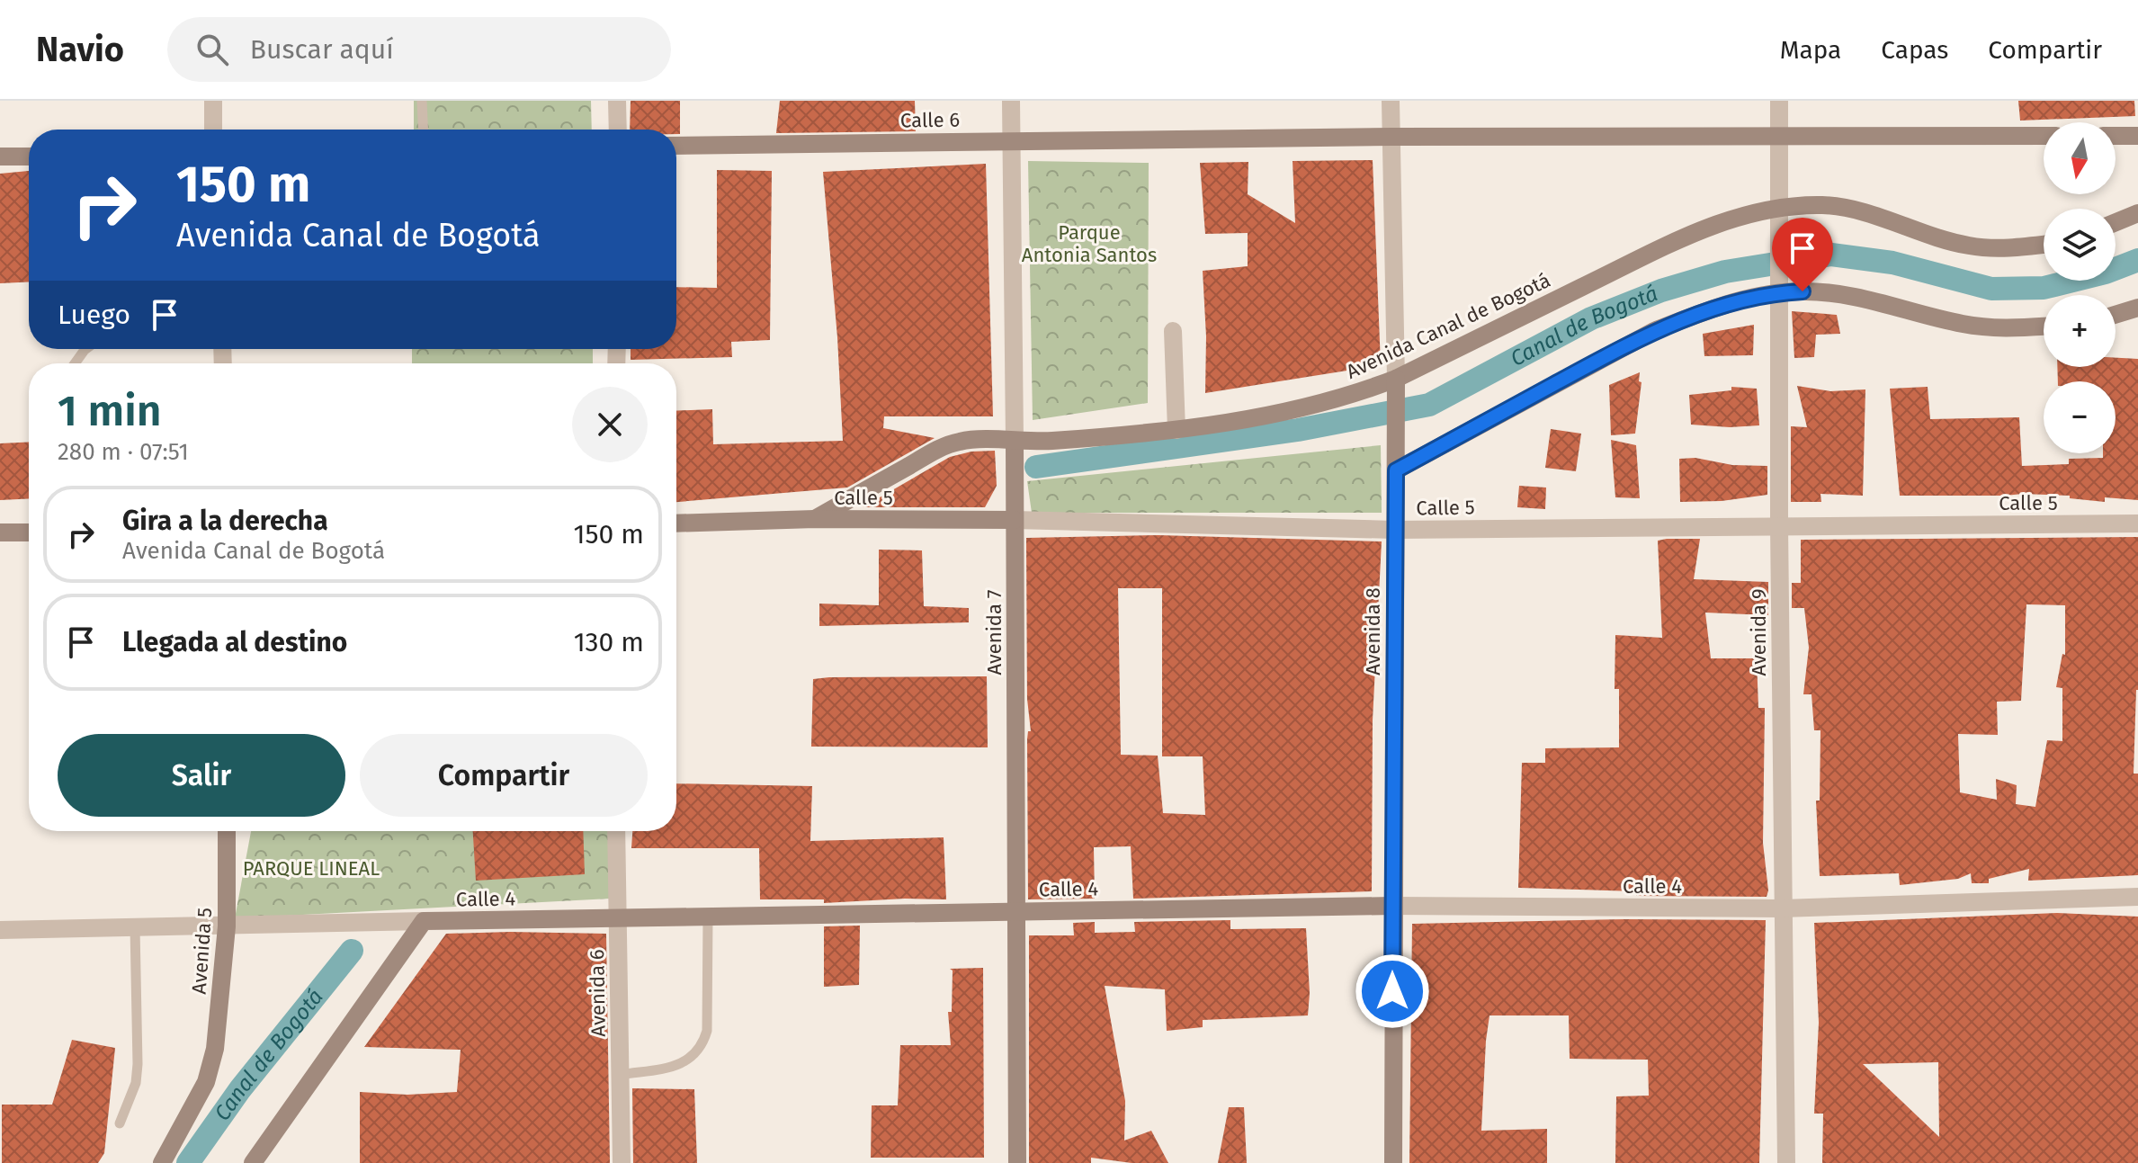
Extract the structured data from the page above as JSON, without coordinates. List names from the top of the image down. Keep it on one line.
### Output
{"streets":{"main road":["Calle 6","Avenida Canal de Bogotá","Calle 5","Avenida 8","Avenida 7","Calle 4","Avenida 5"],"street":["Avenida 9","Avenida 6"]},"crossings":[["Calle 6","Avenida 8"],["Calle 6","Avenida 7"],["Calle 6","Avenida 9"],["Avenida Canal de Bogotá","Calle 5"],["Avenida Canal de Bogotá","Avenida 8"],["Avenida Canal de Bogotá","Avenida 7"],["Avenida Canal de Bogotá","Avenida 9"],["Calle 5","Avenida 8"],["Calle 5","Avenida 7"],["Calle 5","Avenida 9"],["Avenida 8","Calle 4"],["Avenida 7","Calle 4"],["Avenida 9","Calle 4"],["Calle 4","Avenida 5"],["Calle 4","Avenida 6"]],"water":["Canal de Bogotá"],"parks":["Parque Antonia Santos","PARQUE LINEAL"],"north":"bottom","page":{"header":"Navio","search":"Buscar aquí","nav":["Mapa","Capas","Compartir"],"map_buttons":["+","−"],"turn":["150 m","Avenida Canal de Bogotá"],"then":"Luego","heading":["1 min","280 m · 07:51"],"list":[{"name":"Gira a la derecha","note":"Avenida Canal de Bogotá","value":"150 m"},{"name":"Llegada al destino","value":"130 m"}],"buttons":["Salir","Compartir"]}}
